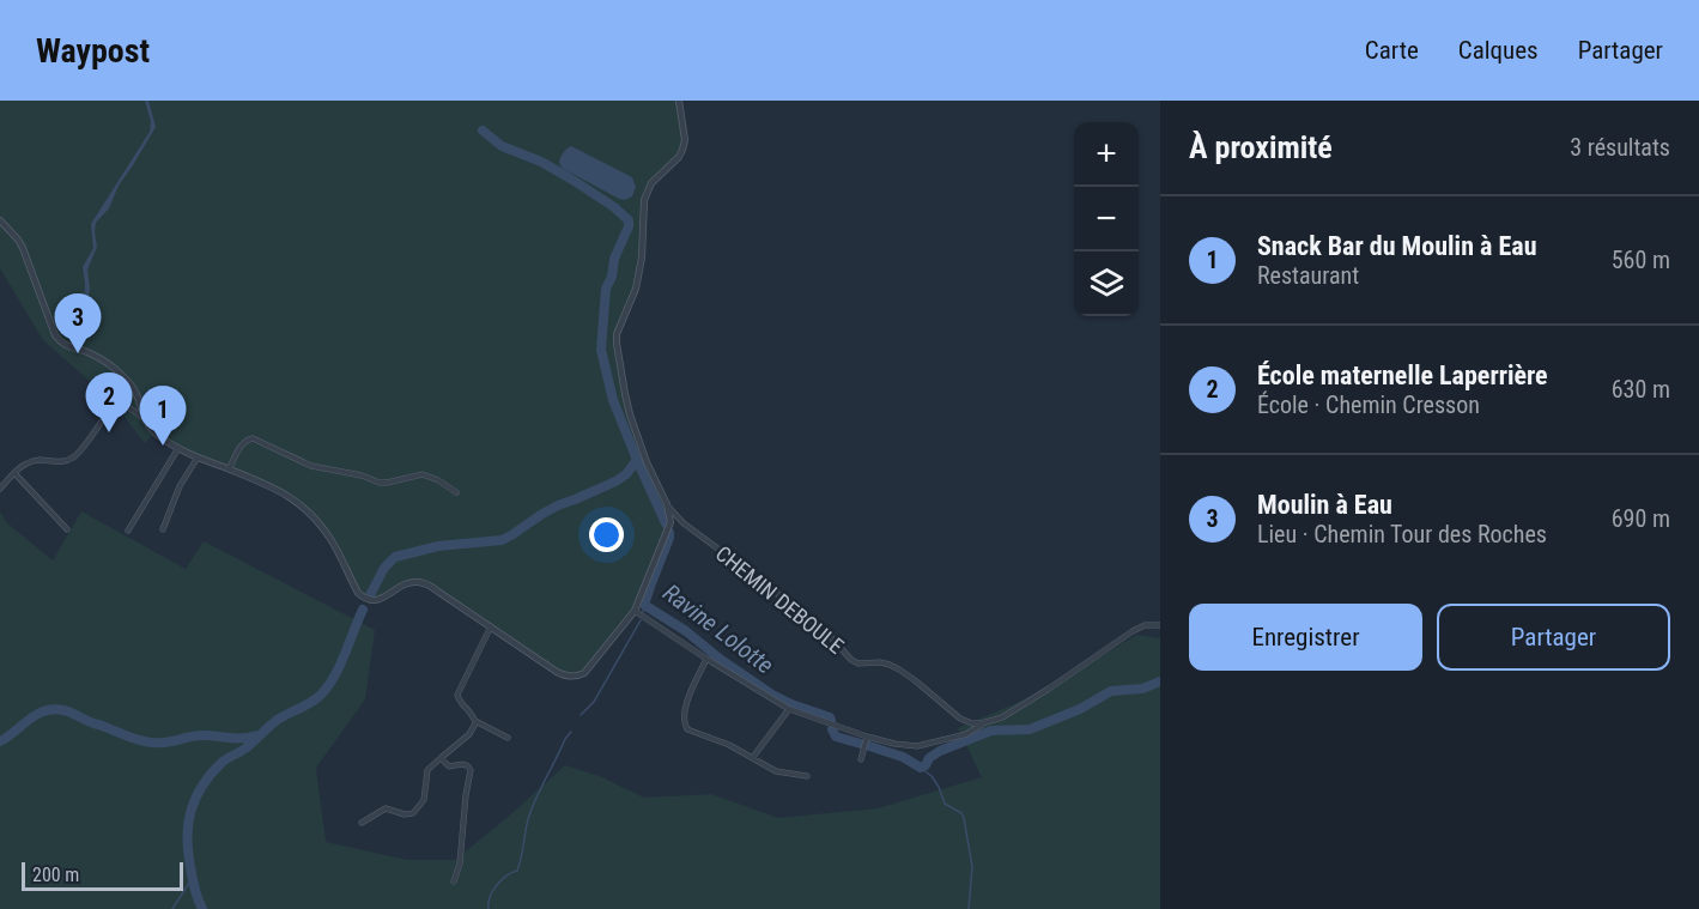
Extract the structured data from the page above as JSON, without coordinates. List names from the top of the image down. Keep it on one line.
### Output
{"streets":{"street":["CHEMIN DEBOULE"]},"water":["Ravine Lolotte"],"scale_bar":"200 m","page":{"header":"Waypost","nav":["Carte","Calques","Partager"],"heading":["À proximité","3 résultats"],"map_buttons":["+","−"],"list":[{"mark":"1","name":"Snack Bar du Moulin à Eau","note":"Restaurant","value":"560 m"},{"mark":"2","name":"École maternelle Laperrière","note":"École · Chemin Cresson","value":"630 m"},{"mark":"3","name":"Moulin à Eau","note":"Lieu · Chemin Tour des Roches","value":"690 m"}],"pins":["3","2","1"],"buttons":["Enregistrer","Partager"],"scale":"200 m"}}
